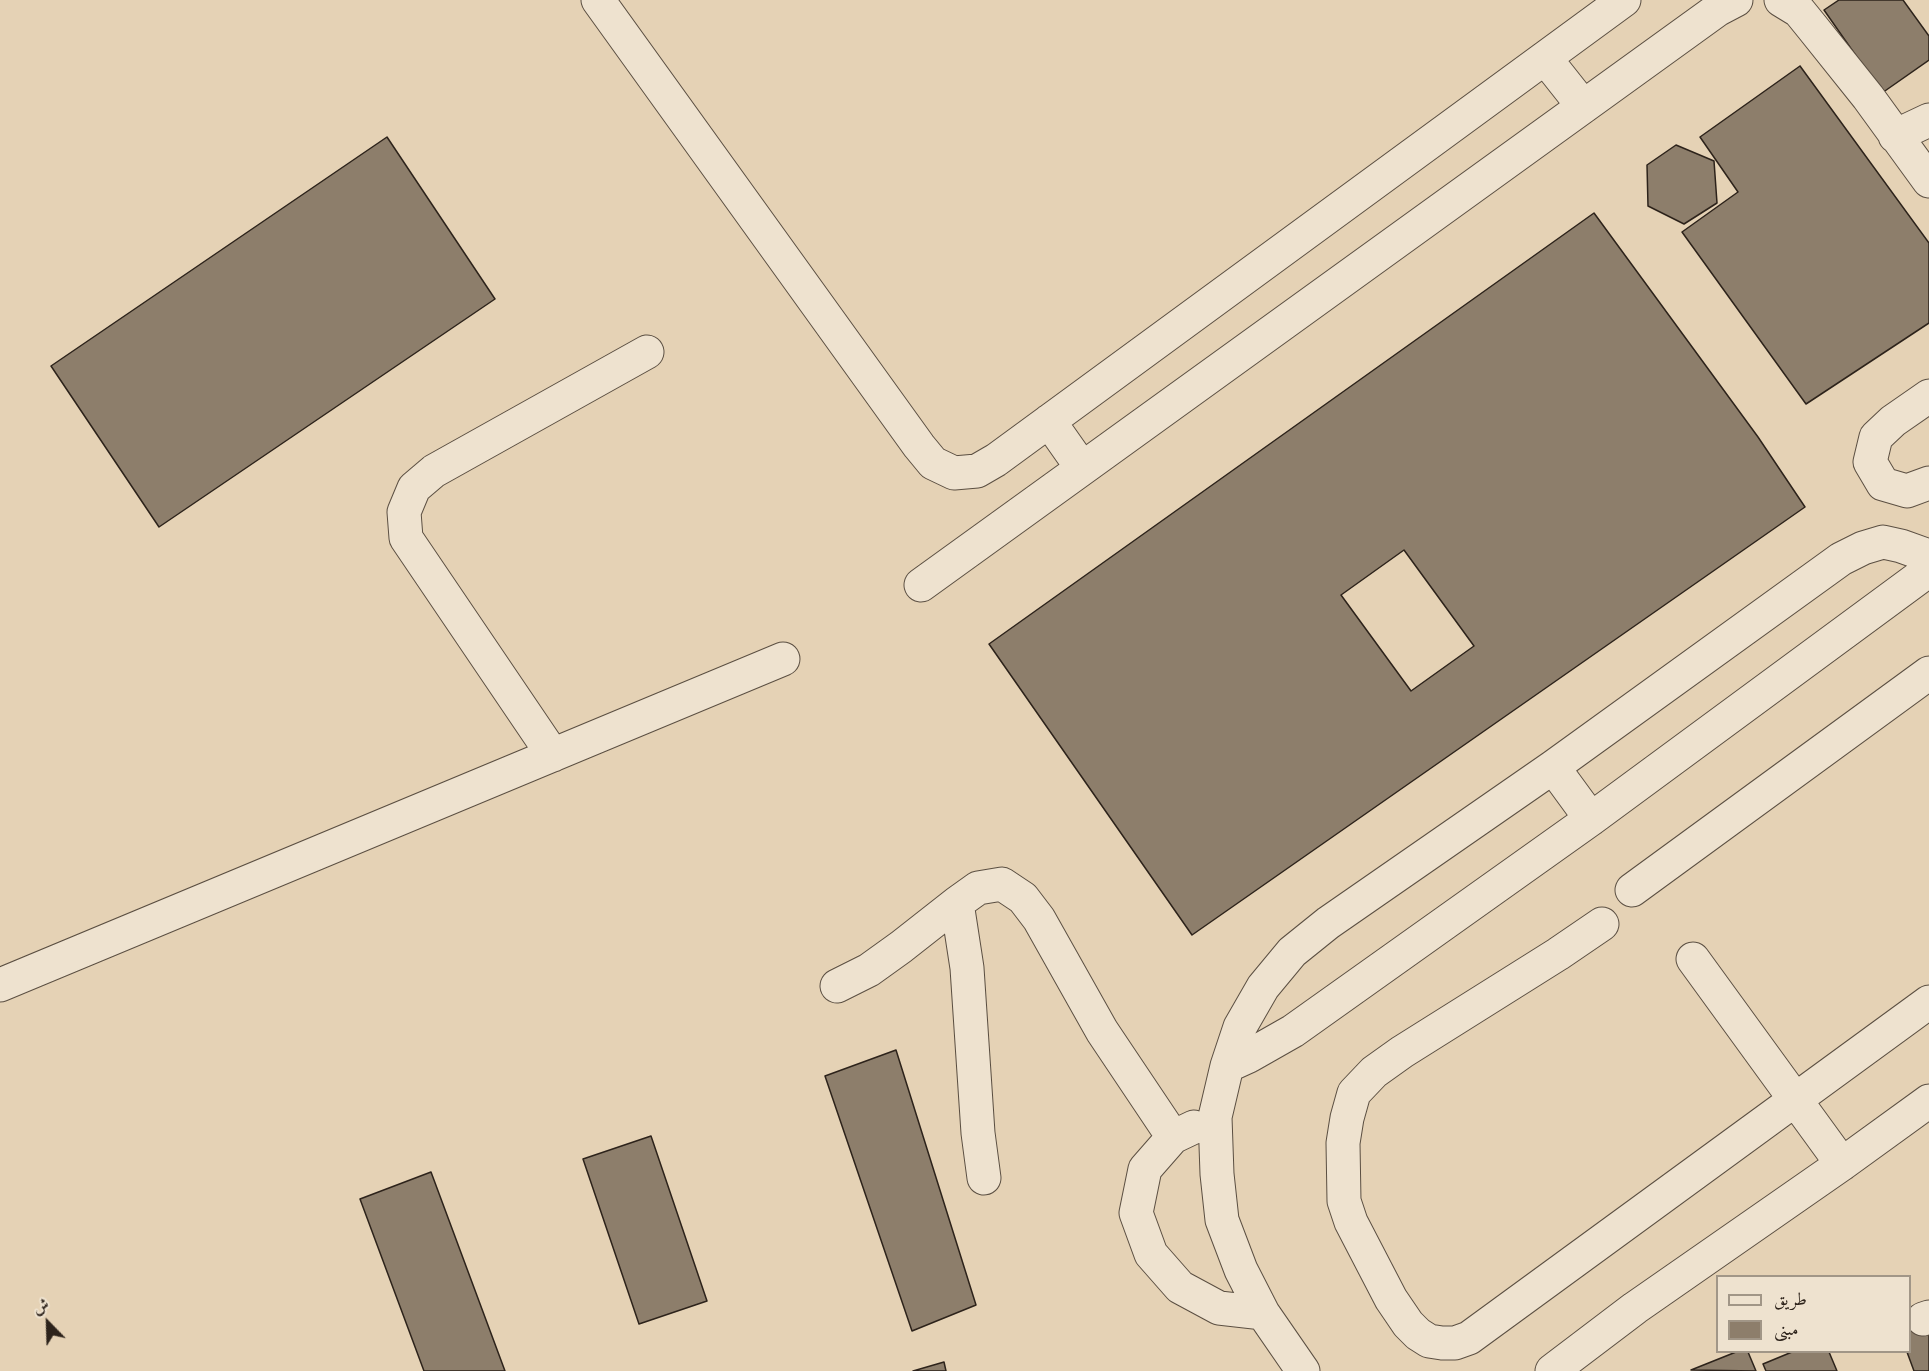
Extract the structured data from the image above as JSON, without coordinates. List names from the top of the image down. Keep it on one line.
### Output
{"legend":["طريق","مبنى"],"north":"top left"}
